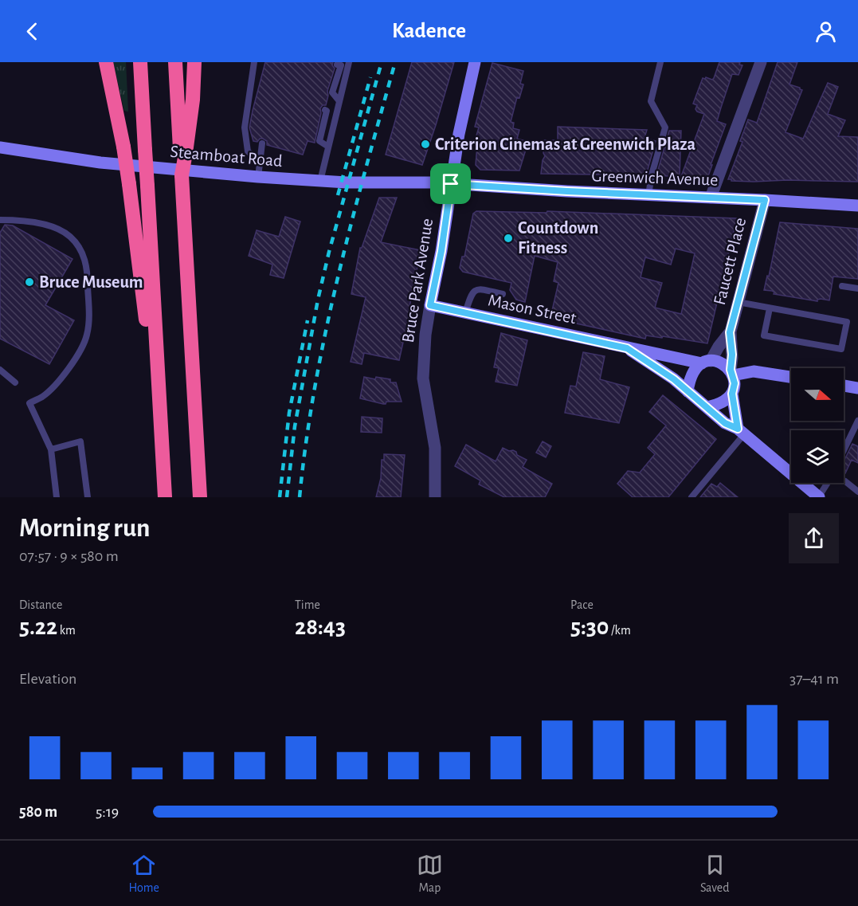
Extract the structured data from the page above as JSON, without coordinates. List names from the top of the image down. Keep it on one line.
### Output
{"streets":{"main road":["Steamboat Road","Greenwich Avenue","Bruce Park Avenue","Mason Street"],"street":["Faucett Place"]},"crossings":[["Steamboat Road","Greenwich Avenue"],["Steamboat Road","Bruce Park Avenue"],["Greenwich Avenue","Faucett Place"],["Greenwich Avenue","Bruce Park Avenue"],["Faucett Place","Mason Street"],["Bruce Park Avenue","Mason Street"]],"places":["Criterion Cinemas at Greenwich Plaza","Countdown Fitness","Bruce Museum"],"north":"right","page":{"header":"Kadence","heading":["Morning run","07:57 · 9 × 580 m"],"stats":[["Distance","5.22 km"],["Time","28:43"],["Pace","5:30 /km"]],"chart":["Elevation","37–41 m"],"list":[{"name":"580 m","note":"5:19"}],"tabs":["Home","Map","Saved"]}}
